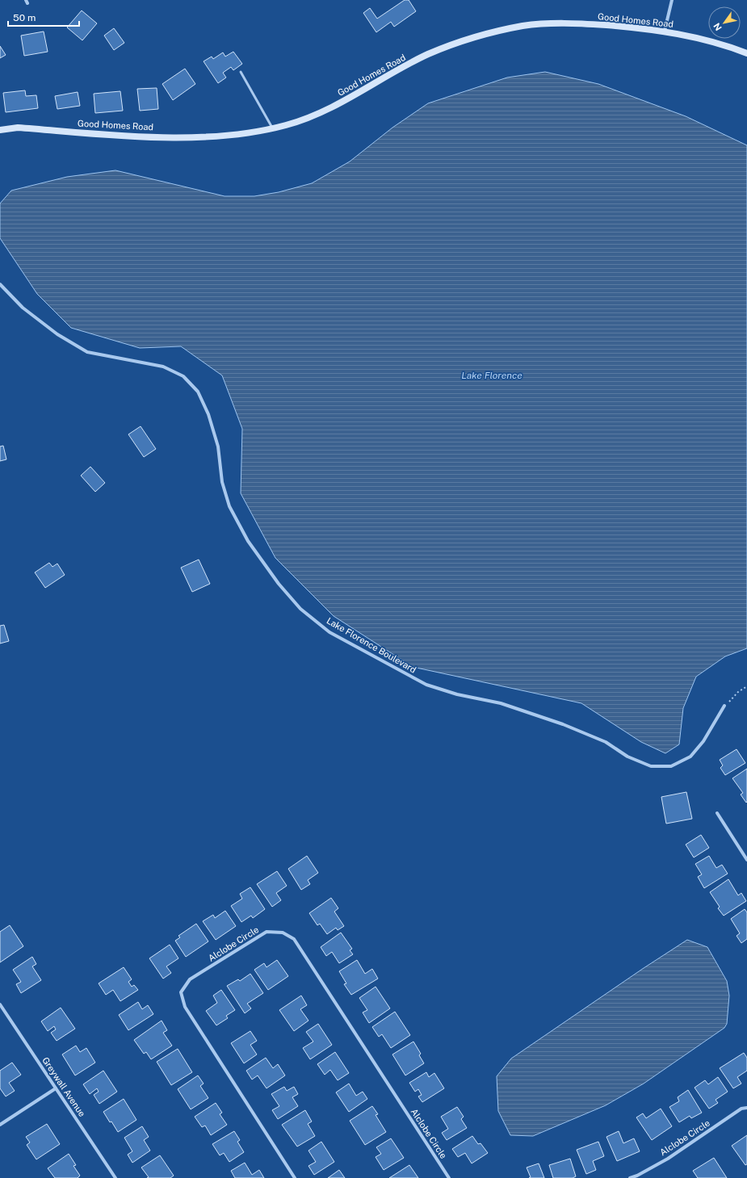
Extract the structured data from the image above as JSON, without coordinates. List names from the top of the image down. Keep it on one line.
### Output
{"streets":{"street":["Good Homes Road","Lake Florence Boulevard","Alclobe Circle","Greywall Avenue"]},"water":["Lake Florence"],"scale_bar":"50 m","north":"bottom left"}
